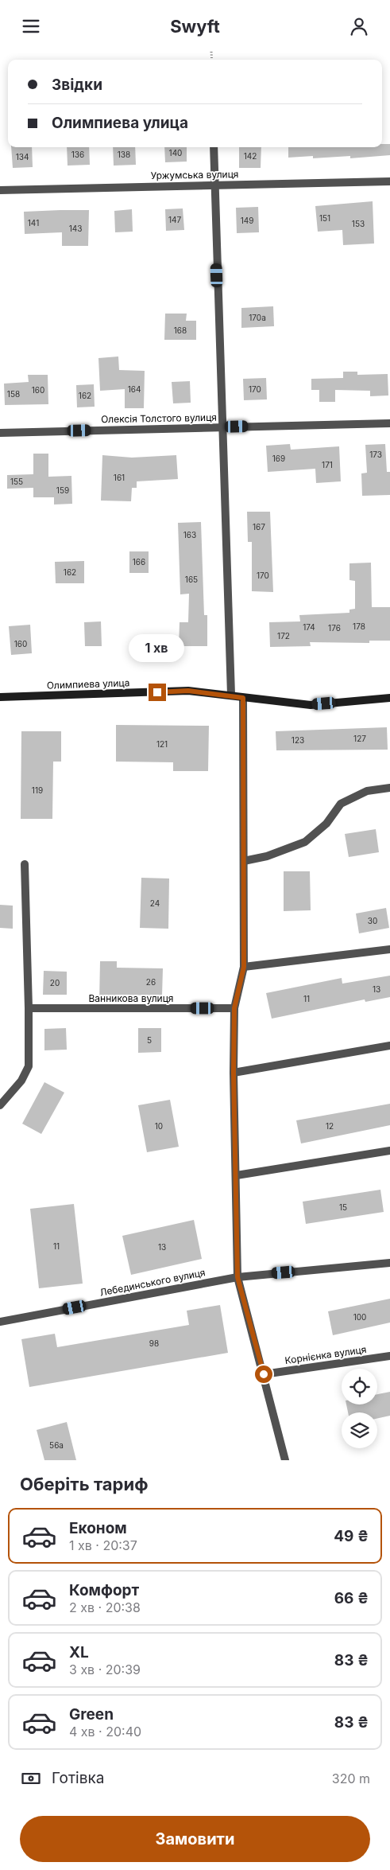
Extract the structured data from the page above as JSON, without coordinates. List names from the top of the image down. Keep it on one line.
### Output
{"streets":{"main road":["Олимпиева улица"],"street":["Уржумська вулиця","Олексія Толстого вулиця","Ванникова вулиця","Лебединського вулиця","Корнієнка вулиця"]},"house_numbers":["140","136","138","142","134","151","147","149","141","153","143","170а","168","164","170","160","158","162","173","169","171","161","155","159","167","163","166","162","170","165","178","174","176","172","160","127","123","121","119","24","30","26","20","13","11","5","10","12","15","11","13","100","98","56а"],"page":{"header":"Swyft","banner":["Звідки","Олимпиева улица"],"bubble":"1 хв","heading":"Оберіть тариф","list":[{"name":"Економ","note":"1 хв · 20:37","value":"49 ₴"},{"name":"Комфорт","note":"2 хв · 20:38","value":"66 ₴"},{"name":"XL","note":"3 хв · 20:39","value":"83 ₴"},{"name":"Green","note":"4 хв · 20:40","value":"83 ₴"}],"pay":["Готівка","320 m"],"buttons":"Замовити"}}
